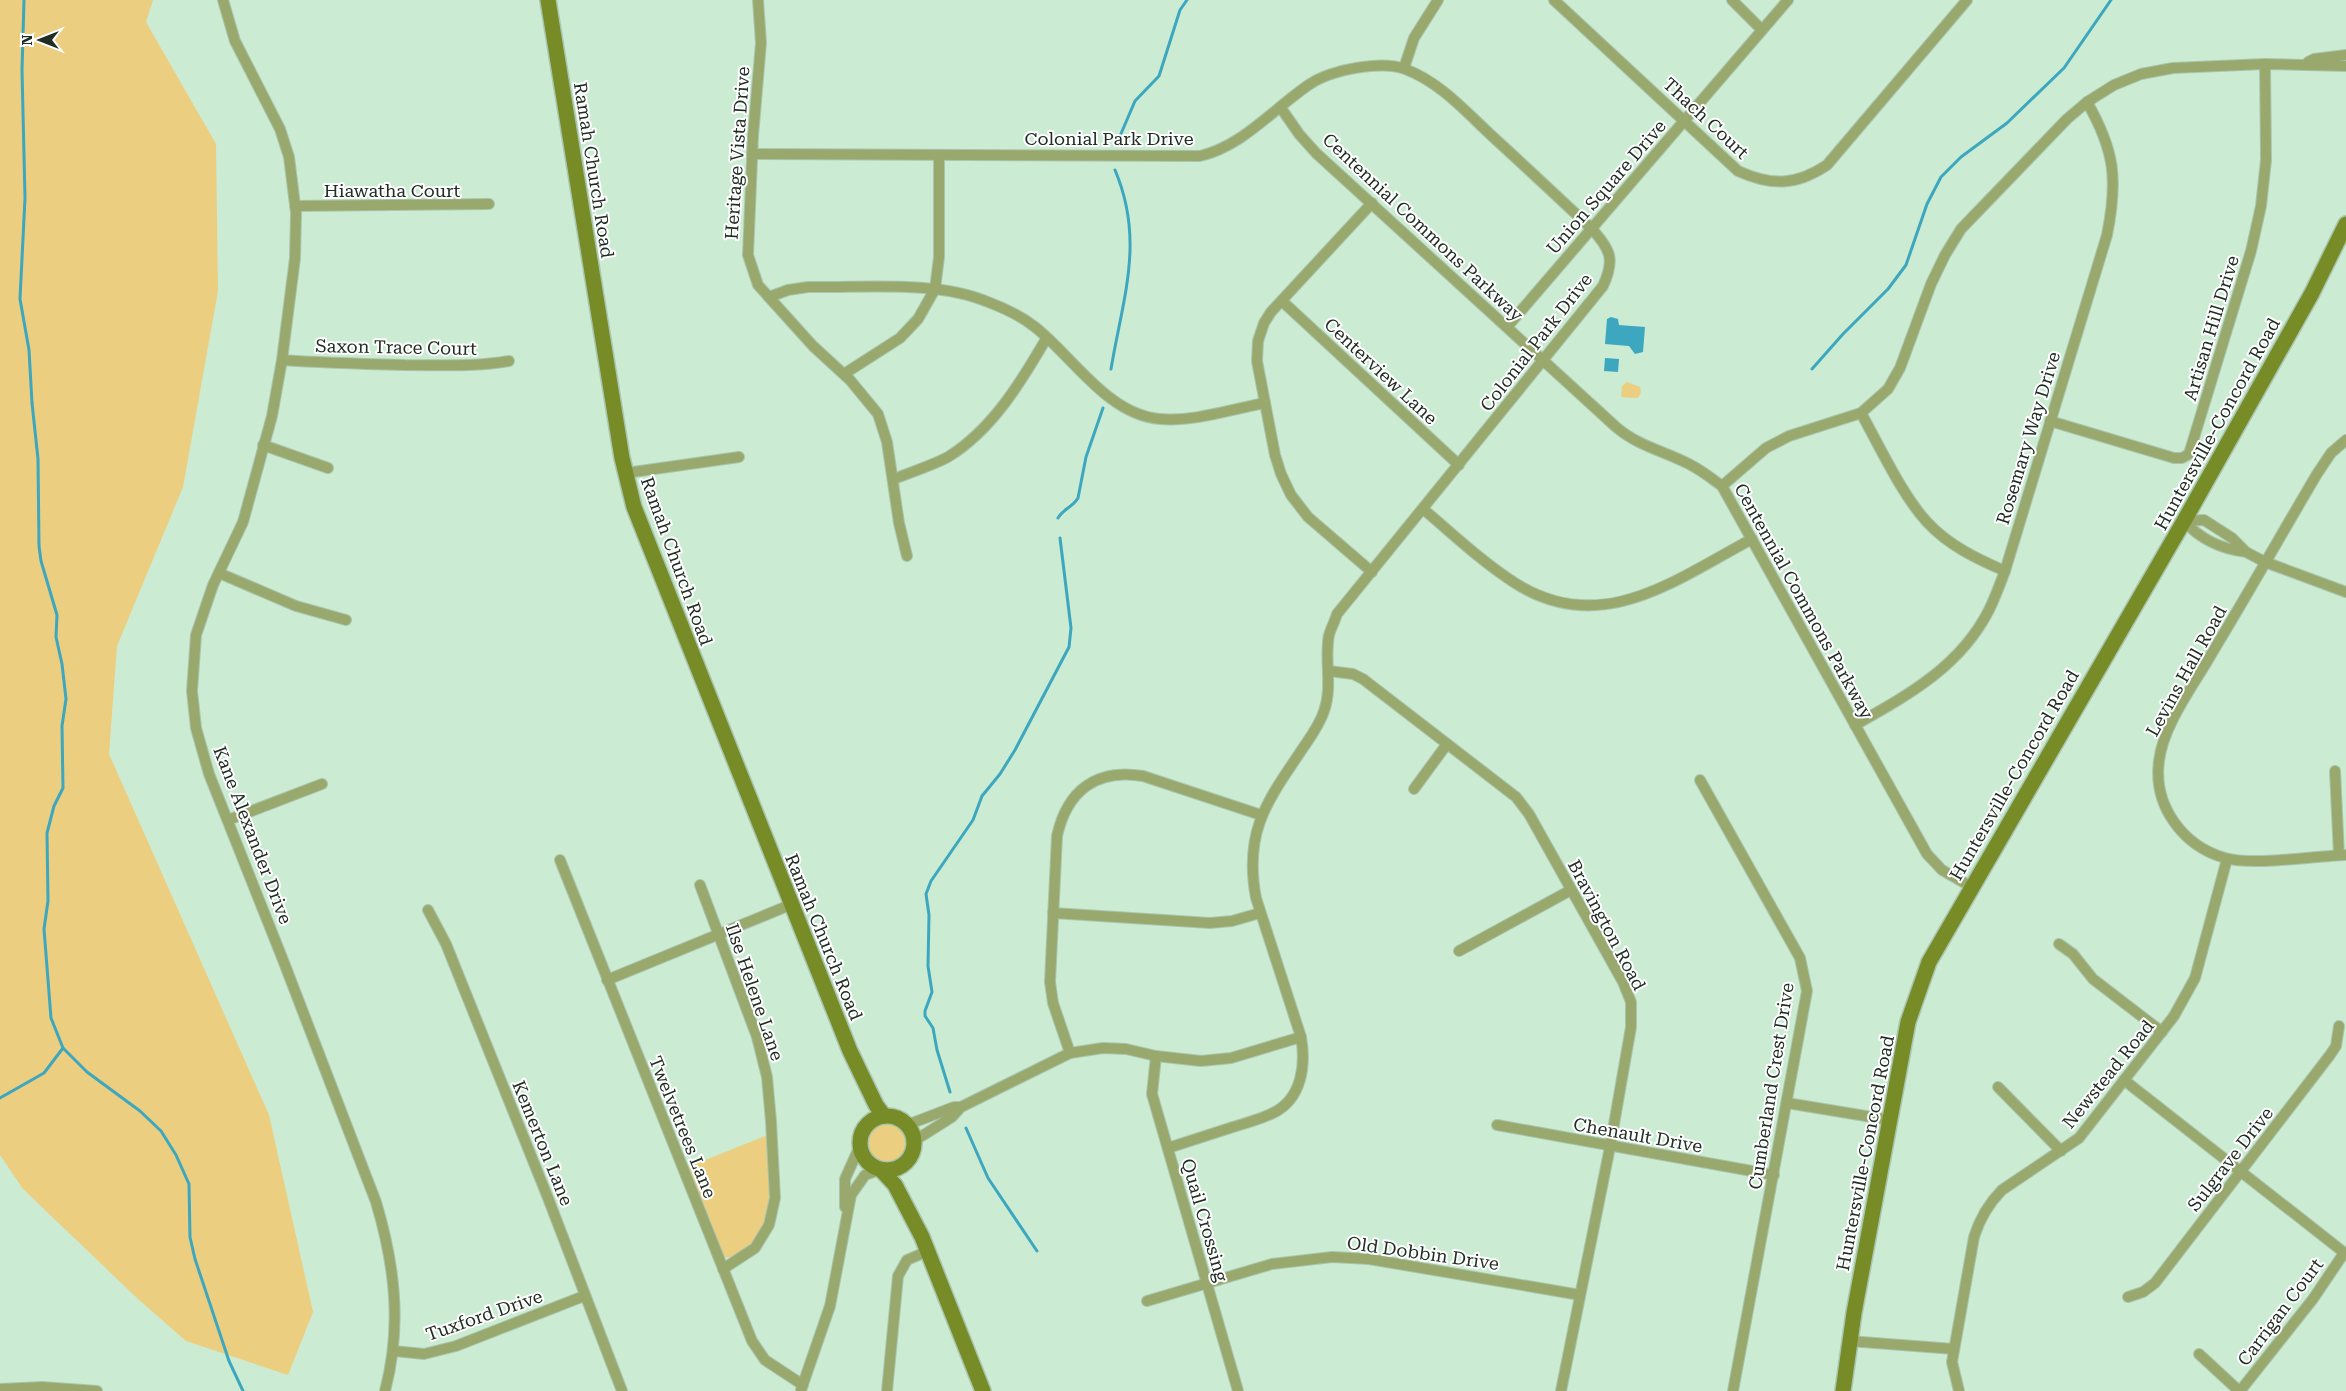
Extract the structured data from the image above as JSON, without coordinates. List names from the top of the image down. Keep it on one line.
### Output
{"streets":{"main road":["Ramah Church Road","Huntersville-Concord Road"],"street":["Thach Court","Colonial Park Drive","Heritage Vista Drive","Union Square Drive","Hiawatha Court","Centennial Commons Parkway","Artisan Hill Drive","Saxon Trace Court","Centerview Lane","Rosemary Way Drive","Levins Hall Road","Kane Alexander Drive","Bravington Road","Ilse Helene Lane","Newstead Road","Cumberland Crest Drive","Twelvetrees Lane","Chenault Drive","Kemerton Lane","Sulgrave Drive","Quail Crossing","Old Dobbin Drive","Carrigan Court","Tuxford Drive"]},"crossings":[["Thach Court","Union Square Drive"],["Colonial Park Drive","Heritage Vista Drive"],["Colonial Park Drive","Union Square Drive"],["Colonial Park Drive","Centennial Commons Parkway"],["Colonial Park Drive","Centerview Lane"],["Colonial Park Drive","Bravington Road"],["Colonial Park Drive","Quail Crossing"],["Union Square Drive","Centennial Commons Parkway"],["Hiawatha Court","Kane Alexander Drive"],["Centennial Commons Parkway","Huntersville-Concord Road"],["Centennial Commons Parkway","Rosemary Way Drive"],["Artisan Hill Drive","Rosemary Way Drive"],["Saxon Trace Court","Kane Alexander Drive"],["Levins Hall Road","Newstead Road"],["Kane Alexander Drive","Tuxford Drive"],["Bravington Road","Chenault Drive"],["Bravington Road","Old Dobbin Drive"],["Ilse Helene Lane","Twelvetrees Lane"],["Cumberland Crest Drive","Chenault Drive"],["Kemerton Lane","Tuxford Drive"],["Quail Crossing","Old Dobbin Drive"]],"north":"left"}
